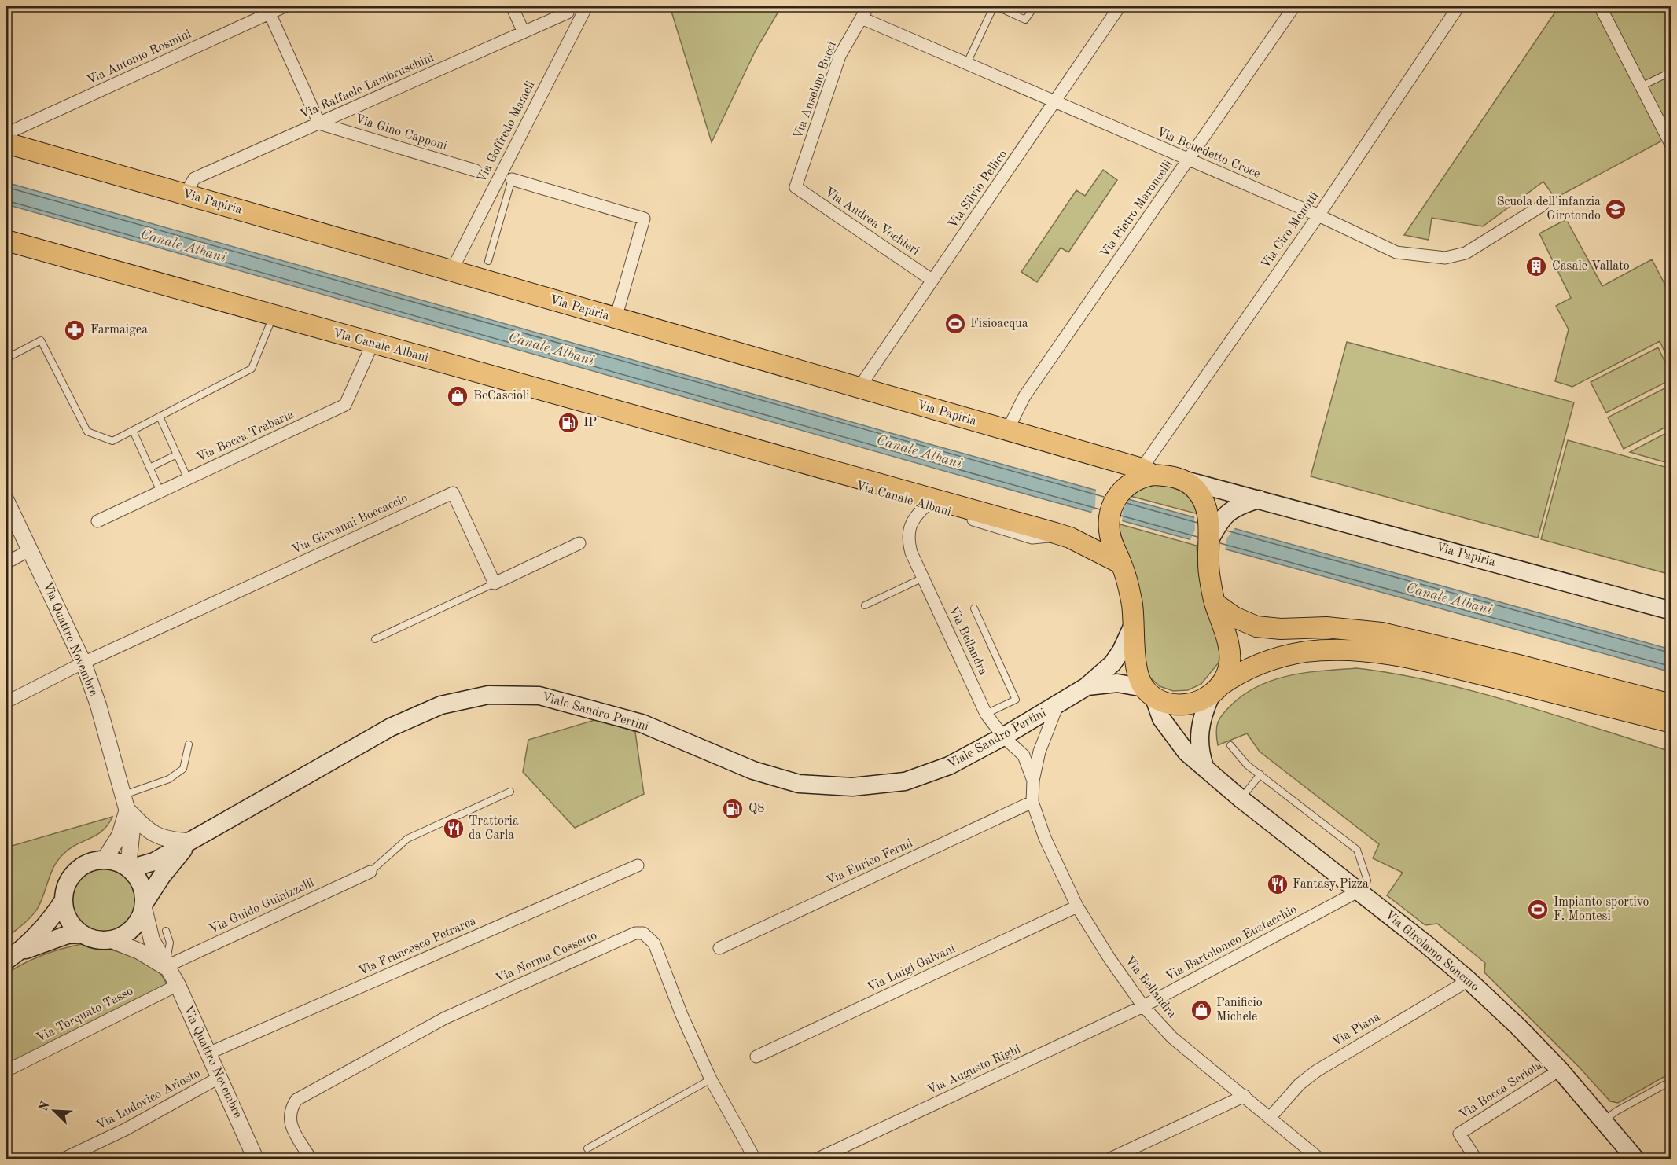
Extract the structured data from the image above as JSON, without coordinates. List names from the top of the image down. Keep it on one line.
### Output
{"streets":{"main road":["Via Papiria","Via Canale Albani","Viale Sandro Pertini","Via Girolamo Soncino"],"street":["Via Antonio Rosmini","Via Raffaele Lambruschini","Via Anselmo Bucci","Via Goffredo Mameli","Via Gino Capponi","Via Benedetto Croce","Via Silvio Pellico","Via Pietro Maroncelli","Via Andrea Vochieri","Via Ciro Menotti","Via Bocca Trabaria","Via Giovanni Boccaccio","Via Quattro Novembre","Via Bellandra","Via Enrico Fermi","Via Guido Guinizzelli","Via Bartolomeo Eustacchio","Via Francesco Petrarca","Via Norma Cossetto","Via Luigi Galvani","Via Torquato Tasso","Via Piana","Via Augusto Righi","Via Bocca Seriola","Via Ludovico Ariosto"]},"crossings":[["Via Raffaele Lambruschini","Via Gino Capponi"],["Via Raffaele Lambruschini","Via Papiria"],["Via Anselmo Bucci","Via Benedetto Croce"],["Via Anselmo Bucci","Via Andrea Vochieri"],["Via Goffredo Mameli","Via Papiria"],["Via Benedetto Croce","Via Silvio Pellico"],["Via Benedetto Croce","Via Pietro Maroncelli"],["Via Benedetto Croce","Via Ciro Menotti"],["Via Silvio Pellico","Via Papiria"],["Via Silvio Pellico","Via Andrea Vochieri"],["Via Papiria","Via Pietro Maroncelli"],["Via Papiria","Via Ciro Menotti"],["Via Canale Albani","Via Bocca Trabaria"],["Via Canale Albani","Via Bellandra"],["Via Giovanni Boccaccio","Via Quattro Novembre"],["Via Quattro Novembre","Viale Sandro Pertini"],["Via Quattro Novembre","Via Guido Guinizzelli"],["Via Quattro Novembre","Via Francesco Petrarca"],["Via Quattro Novembre","Via Torquato Tasso"],["Via Quattro Novembre","Via Ludovico Ariosto"],["Via Bellandra","Viale Sandro Pertini"],["Via Bellandra","Via Enrico Fermi"],["Via Bellandra","Via Bartolomeo Eustacchio"],["Via Bellandra","Via Luigi Galvani"],["Via Bellandra","Via Piana"],["Via Bellandra","Via Augusto Righi"],["Viale Sandro Pertini","Via Girolamo Soncino"],["Via Bartolomeo Eustacchio","Via Girolamo Soncino"],["Via Bartolomeo Eustacchio","Via Augusto Righi"],["Via Girolamo Soncino","Via Piana"],["Via Girolamo Soncino","Via Bocca Seriola"]],"water":["Canale Albani"],"places":{"school or university":["Scuola dell'infanzia Girotondo"],"building":["Casale Vallato"],"sports":["Fisioacqua","Impianto sportivo F. Montesi"],"pharmacy":["Farmaigea"],"shop":["BcCascioli","Panificio Michele"],"fuel station":["IP","Q8"],"restaurant":["Trattoria da Carla","Fantasy Pizza"]},"north":"top left"}
